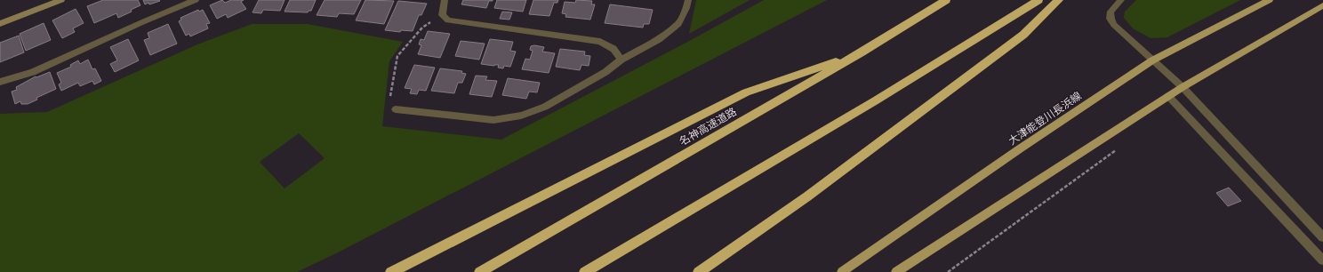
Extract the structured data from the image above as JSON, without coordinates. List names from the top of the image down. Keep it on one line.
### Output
{"streets":{"highway":["名神高速道路"],"main road":["大津能登川長浜線"]}}
